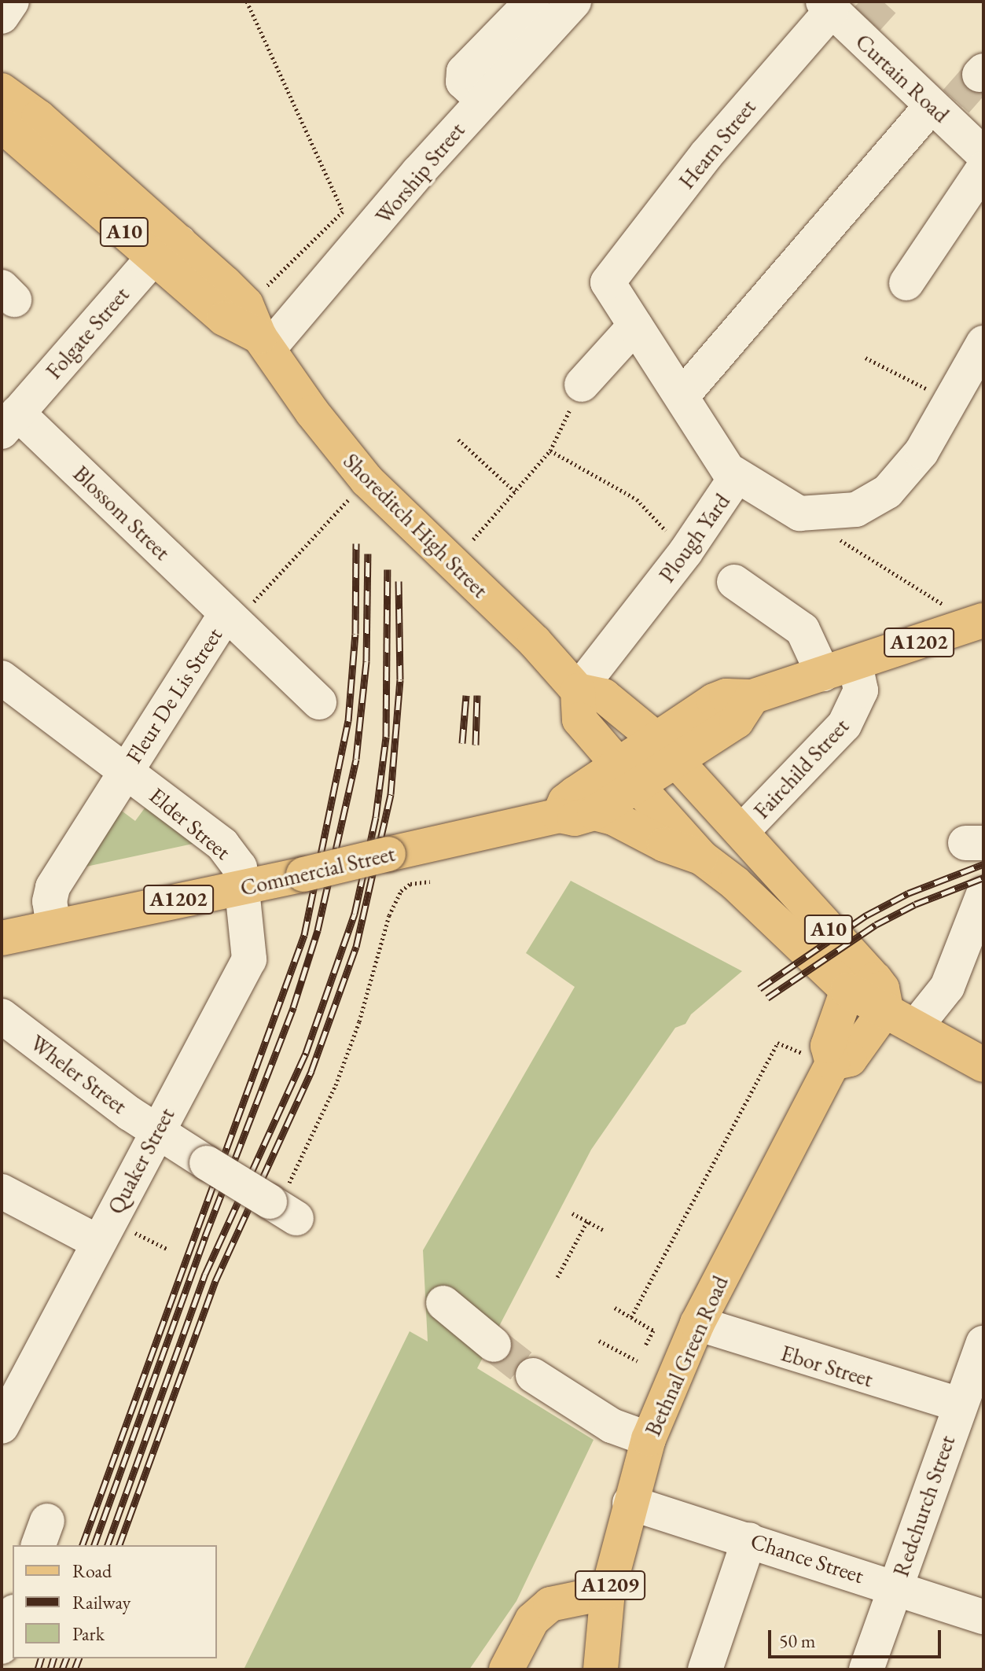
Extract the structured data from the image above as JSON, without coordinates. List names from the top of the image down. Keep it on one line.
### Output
{"streets":{"main road":["A10","Shoreditch High Street","A1202","Commercial Street","Bethnal Green Road","A1209"],"street":["Curtain Road","Hearn Street","Worship Street","Folgate Street","Blossom Street","Plough Yard","Fleur De Lis Street","Fairchild Street","Elder Street","Wheler Street","Quaker Street","Ebor Street","Redchurch Street","Chance Street"]},"crossings":[["Curtain Road","Hearn Street"],["Worship Street","A10"],["Worship Street","Shoreditch High Street"],["A10","Folgate Street"],["A10","Shoreditch High Street"],["A10","Plough Yard"],["A10","A1202"],["A10","Fairchild Street"],["A10","Commercial Street"],["A10","Bethnal Green Road"],["Folgate Street","Blossom Street"],["Blossom Street","Fleur De Lis Street"],["Shoreditch High Street","Plough Yard"],["A1202","Fairchild Street"],["A1202","Commercial Street"],["Fleur De Lis Street","Elder Street"],["Fleur De Lis Street","Commercial Street"],["Elder Street","Commercial Street"],["Elder Street","Quaker Street"],["Commercial Street","Quaker Street"],["Wheler Street","Quaker Street"],["Bethnal Green Road","Ebor Street"],["Bethnal Green Road","Chance Street"],["Ebor Street","Redchurch Street"],["Redchurch Street","Chance Street"]],"legend":["Road","Railway","Park"],"scale_bar":"50 m"}
